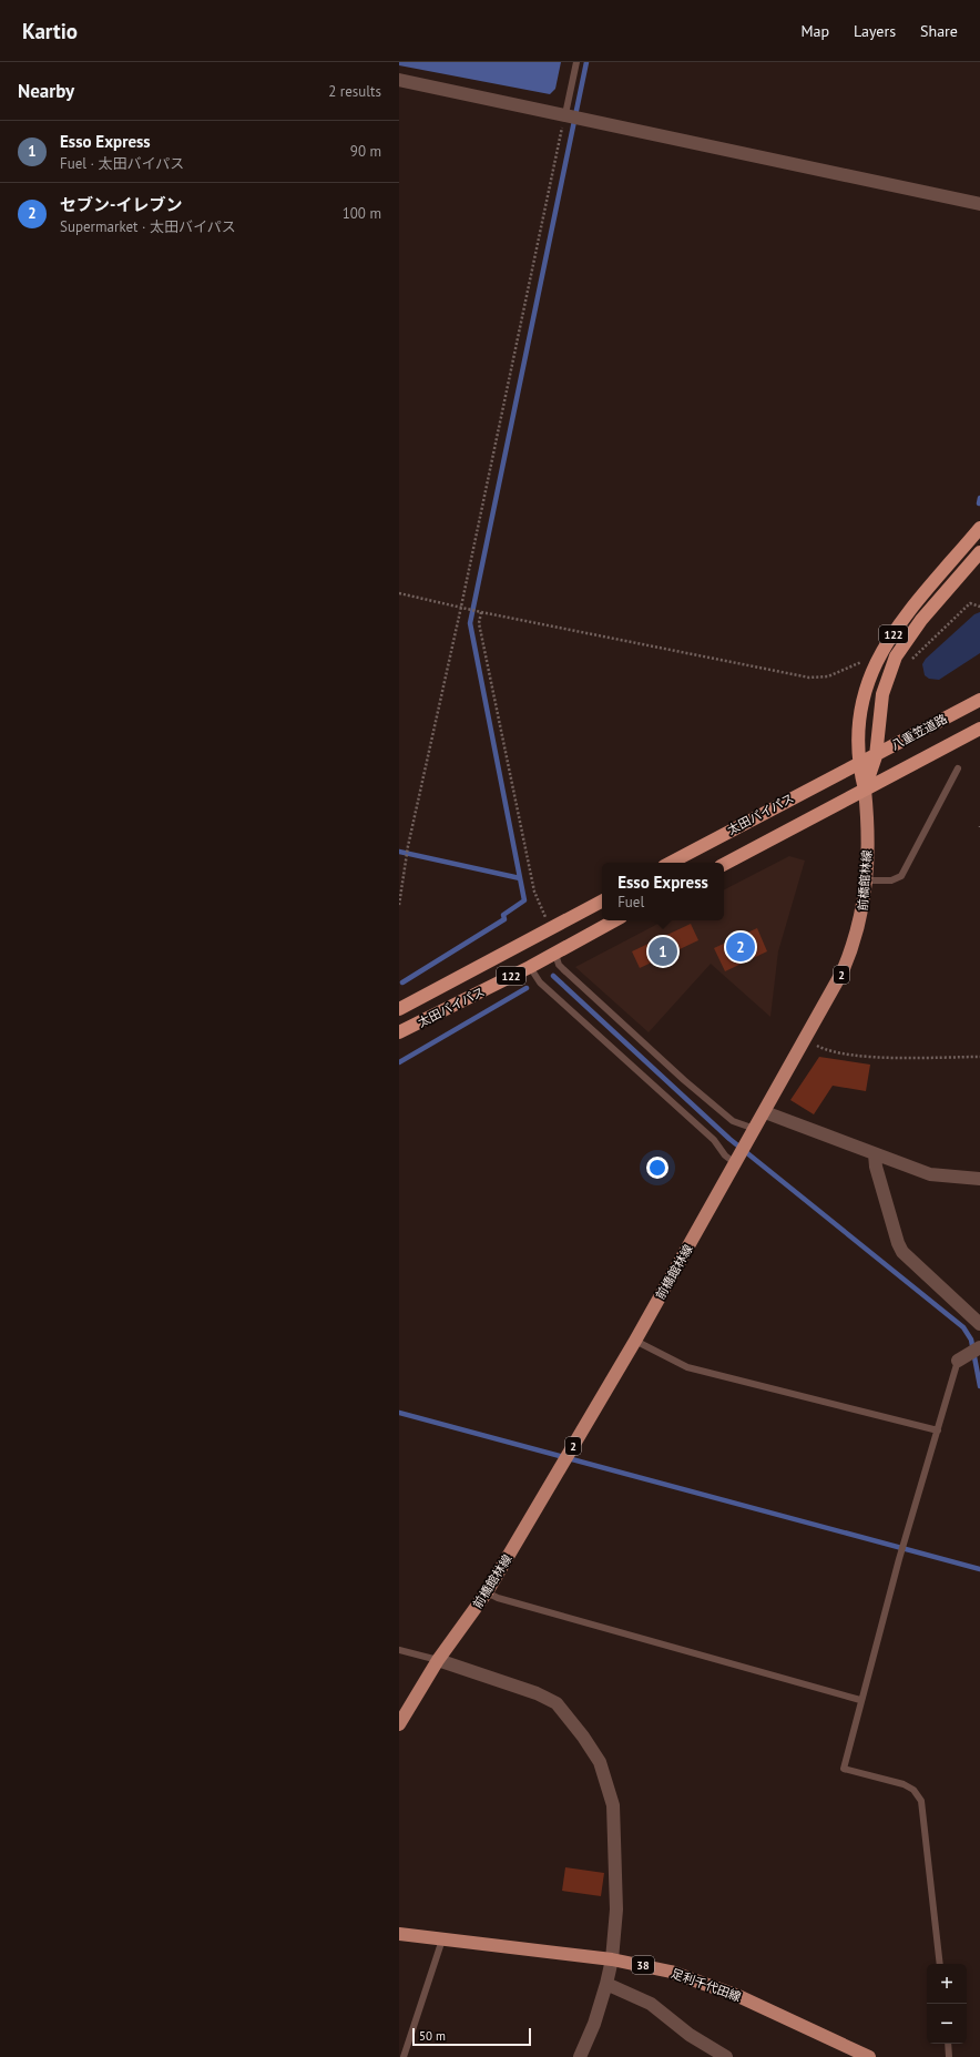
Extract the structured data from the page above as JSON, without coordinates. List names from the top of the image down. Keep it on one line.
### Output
{"streets":{"highway":["122","八重笠道路","太田バイパス"],"main road":["前橋館林線","2","38","足利千代田線"]},"crossings":[["122","八重笠道路"],["122","太田バイパス"],["122","前橋館林線"],["八重笠道路","太田バイパス"]],"scale_bar":"50 m","page":{"header":"Kartio","nav":["Map","Layers","Share"],"heading":["Nearby","2 results"],"list":[{"mark":"1","name":"Esso Express","note":"Fuel · 太田バイパス","value":"90 m"},{"mark":"2","name":"セブン-イレブン","note":"Supermarket · 太田バイパス","value":"100 m"}],"popup":["Esso Express","Fuel"],"pins":["2","1"],"map_buttons":["+","−"],"scale":"50 m"}}
